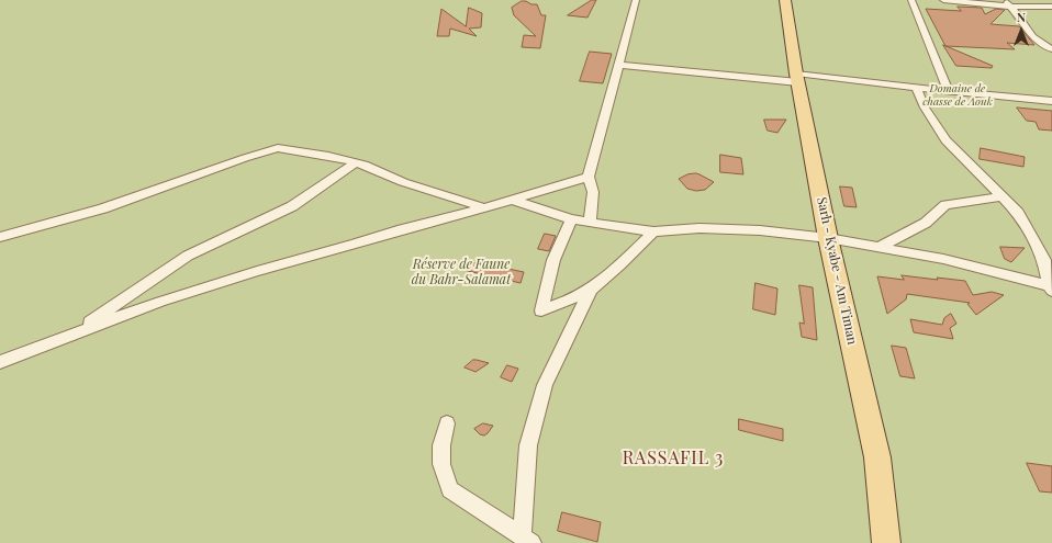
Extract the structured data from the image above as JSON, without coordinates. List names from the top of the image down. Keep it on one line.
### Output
{"streets":{"main road":["Sarh - Kyabe - Am Timan"]},"districts":["RASSAFIL 3"],"parks":["Domaine de chasse de Aouk","Réserve de Faune du Bahr-Salamat"],"north":"top"}
